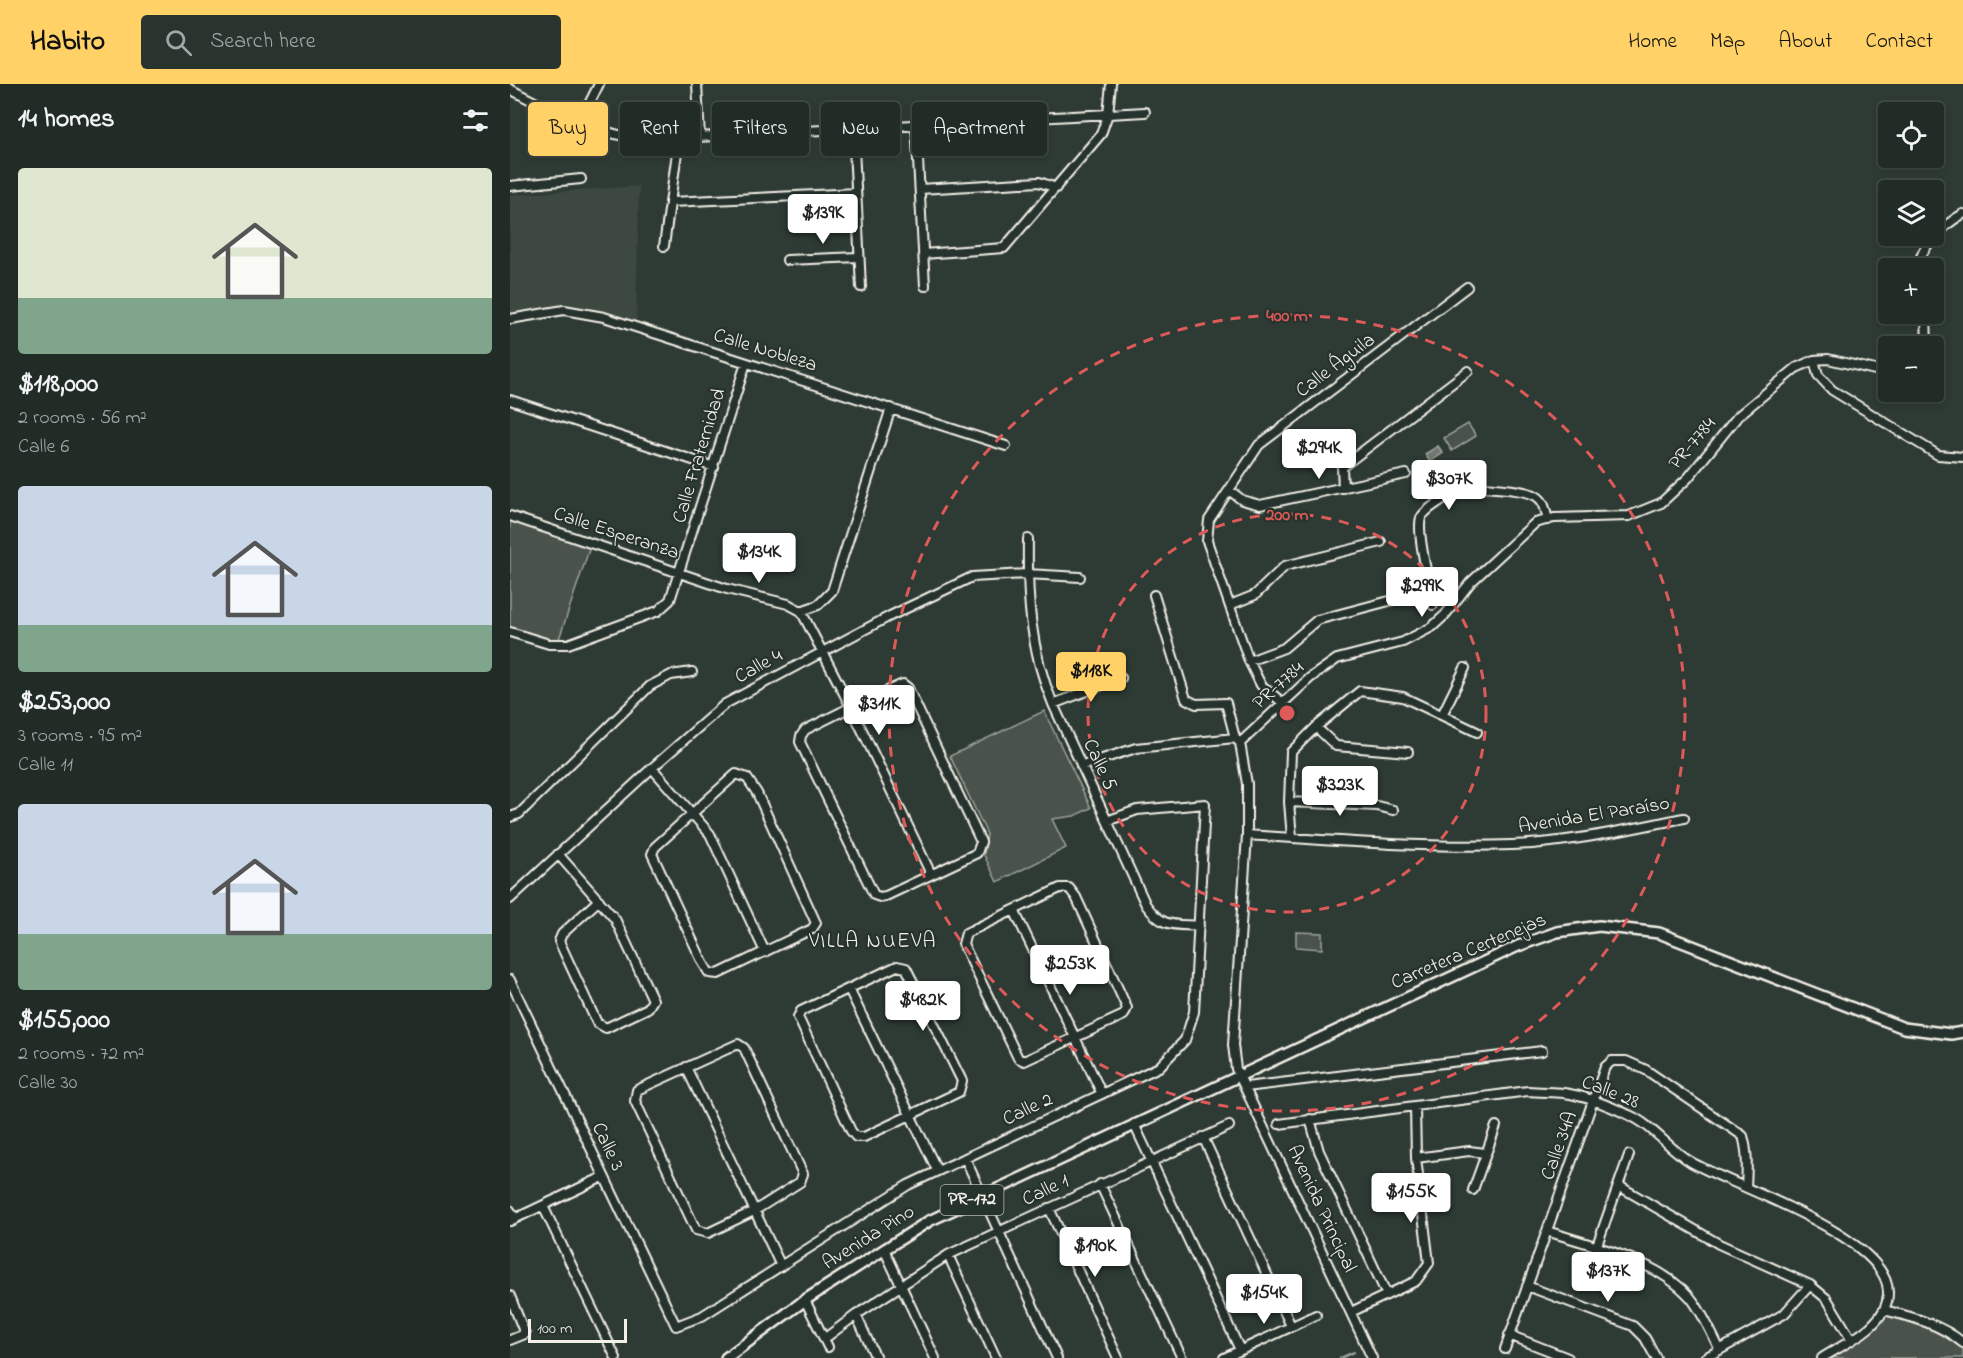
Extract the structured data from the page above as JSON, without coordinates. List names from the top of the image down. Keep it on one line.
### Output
{"streets":{"main road":["Carretera Certenejas","PR-172","Avenida Pino"],"street":["Calle Nobleza","Calle Águila","PR-7784","Calle Fraternidad","Calle Esperanza","Calle 4","Calle 5","Avenida El Paraíso","Calle 28","Calle 2","Calle 34A","Calle 3","Calle 1","Avenida Principal"]},"crossings":[["Calle Nobleza","Calle Fraternidad"],["Calle Águila","PR-7784"],["Calle Fraternidad","Calle Esperanza"],["Calle 4","Calle 5"],["Calle 5","Calle 2"],["Carretera Certenejas","Avenida Principal"],["Carretera Certenejas","Avenida Pino"],["Calle 28","Calle 34A"],["Calle 2","Calle 3"],["Calle 1","Avenida Pino"],["Avenida Principal","Avenida Pino"]],"districts":["VILLA NUEVA"],"scale_bar":"100 m","page":{"header":"Habito","search":"Search here","nav":["Home","Map","About","Contact"],"heading":"14 homes","map_buttons":["+","−"],"chip":["Buy","Rent","Filters","New","Apartment"],"list":[{"name":"$118,000","note":"2 rooms · 56 m² · Calle 6"},{"name":"$253,000","note":"3 rooms · 95 m² · Calle 11"},{"name":"$155,000","note":"2 rooms · 72 m² · Calle 30"}],"price":["$139K","$294K","$307K","$134K","$299K","$118K","$311K","$323K","$253K","$482K","$155K","$190K","$137K","$154K"],"scale":"100 m"},"rings":["400 m","200 m"]}
